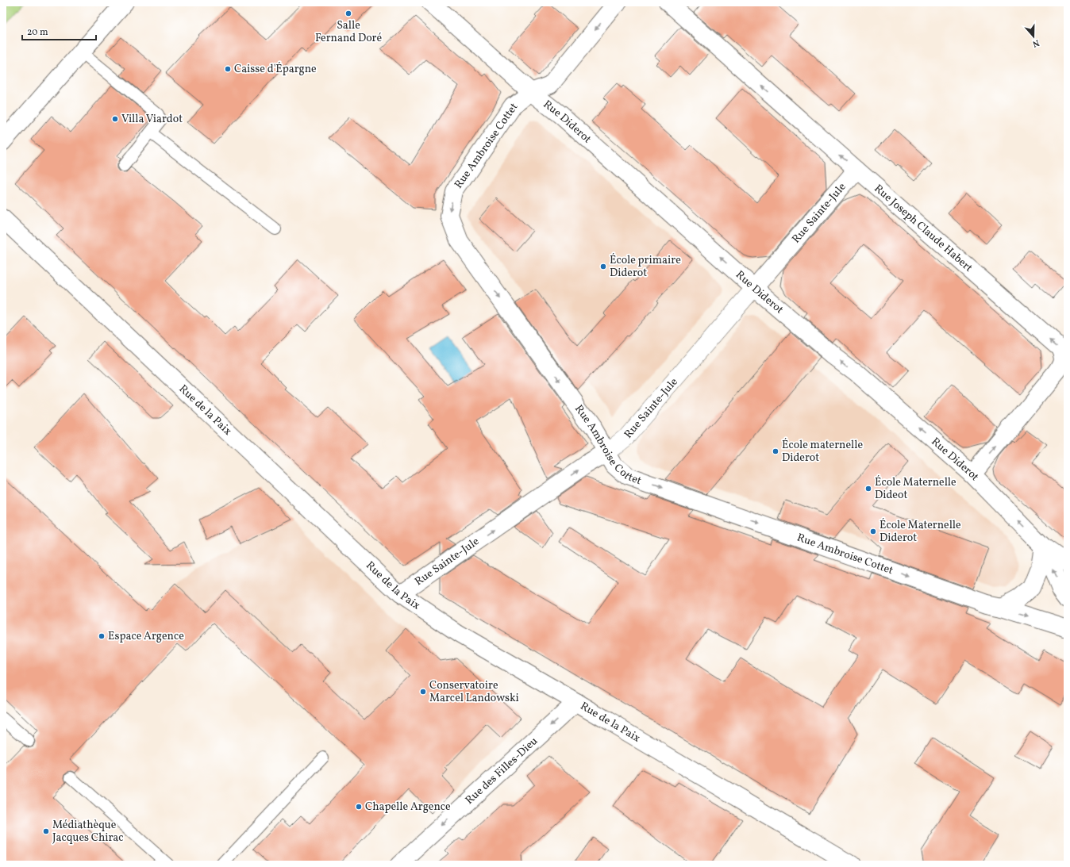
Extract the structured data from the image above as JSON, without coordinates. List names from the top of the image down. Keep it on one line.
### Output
{"streets":{"street":["Rue Diderot","Rue Ambroise Cottet","Rue Sainte-Jule","Rue Joseph Claude Habert","Rue de la Paix","Rue des Filles-Dieu"]},"crossings":[["Rue Diderot","Rue Ambroise Cottet"],["Rue Diderot","Rue Sainte-Jule"],["Rue Diderot","Rue Joseph Claude Habert"],["Rue Ambroise Cottet","Rue Sainte-Jule"],["Rue Sainte-Jule","Rue Joseph Claude Habert"],["Rue Sainte-Jule","Rue de la Paix"],["Rue de la Paix","Rue des Filles-Dieu"]],"one_way":["Rue Diderot","Rue Ambroise Cottet","Rue Sainte-Jule","Rue Joseph Claude Habert","Rue des Filles-Dieu"],"places":["Salle Fernand Doré","Caisse d'Épargne","Villa Viardot","École primaire Diderot","École maternelle Diderot","École Maternelle Dideot","École Maternelle Diderot","Espace Argence","Conservatoire Marcel Landowski","Chapelle Argence","Médiathèque Jacques Chirac"],"scale_bar":"20 m","north":"bottom"}
